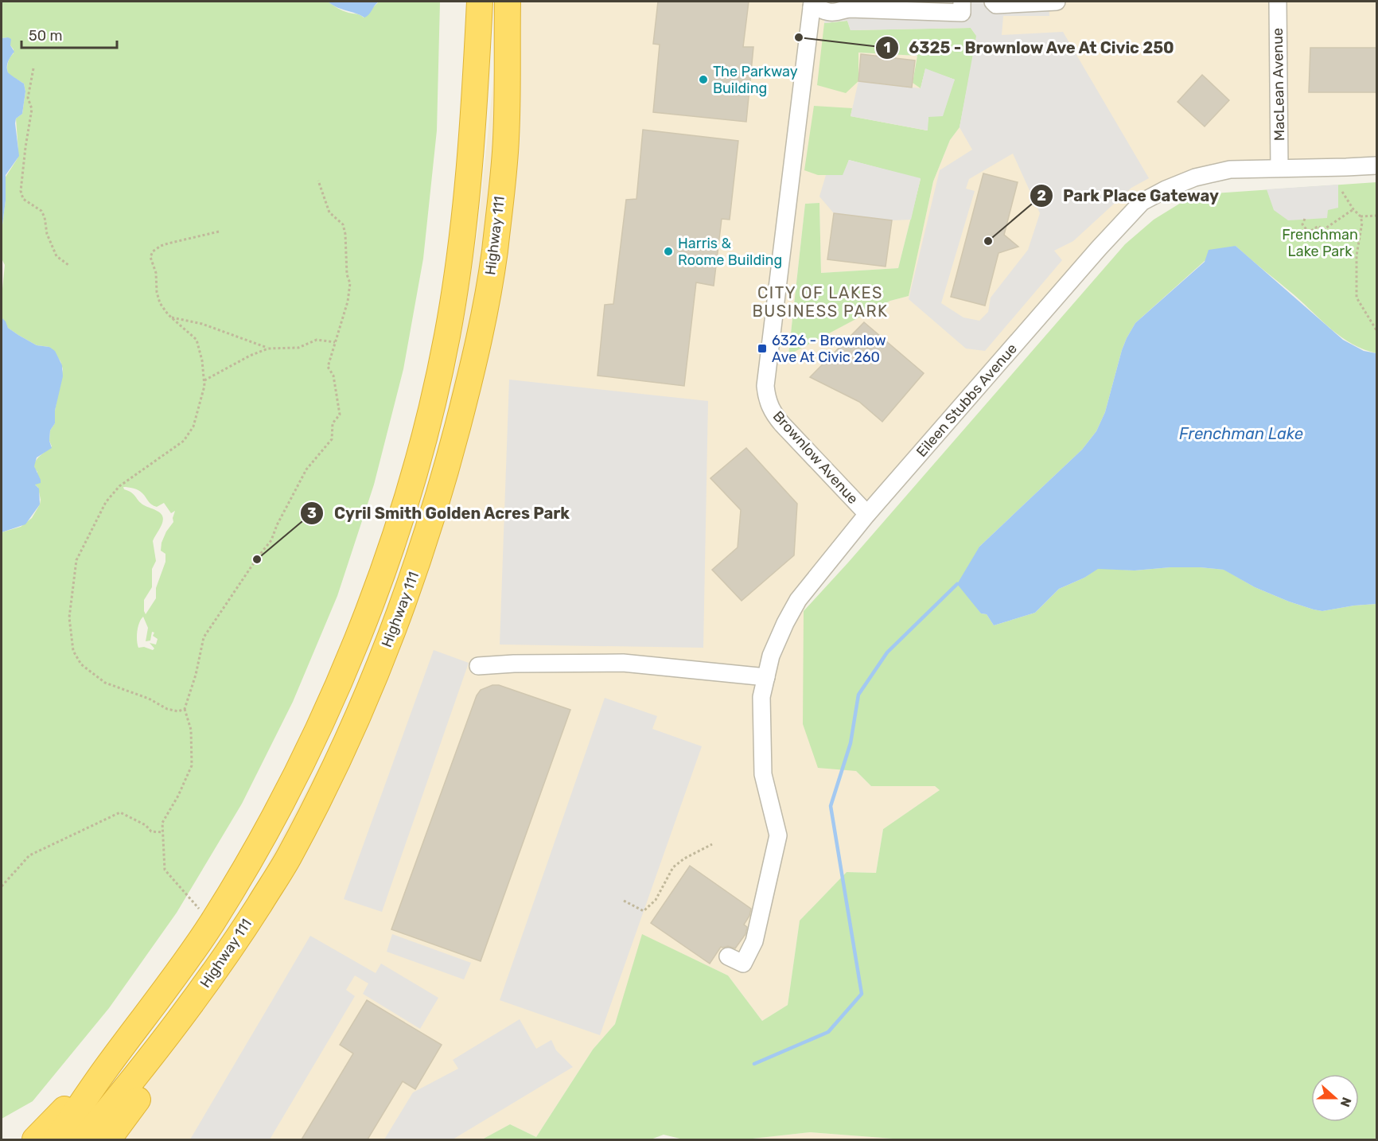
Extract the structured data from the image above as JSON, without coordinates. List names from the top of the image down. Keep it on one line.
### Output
{"streets":{"highway":["Highway 111"],"street":["MacLean Avenue","Eileen Stubbs Avenue","Brownlow Avenue"]},"crossings":[["MacLean Avenue","Eileen Stubbs Avenue"],["Eileen Stubbs Avenue","Brownlow Avenue"]],"districts":["CITY OF LAKES BUSINESS PARK"],"water":["Frenchman Lake"],"parks":["Frenchman Lake Park"],"places":{"other":["6325 - Brownlow Ave At Civic 250","The Parkway Building","Park Place Gateway","Harris & Roome Building","Cyril Smith Golden Acres Park"],"transit":["6326 - Brownlow Ave At Civic 260"]},"scale_bar":"50 m","north":"right"}
